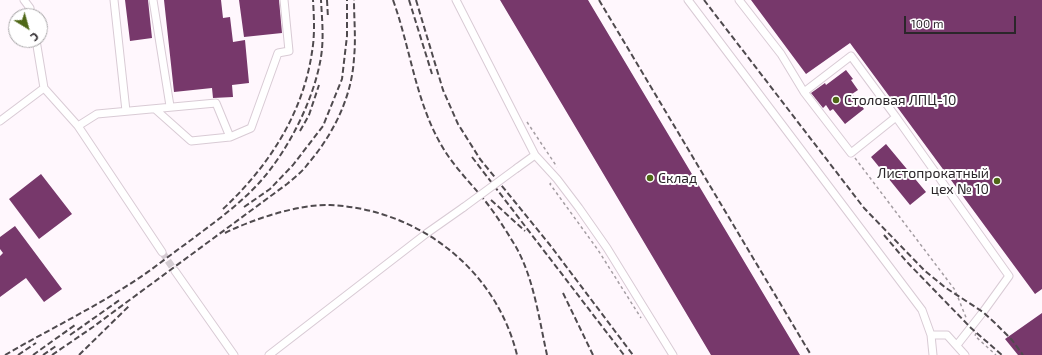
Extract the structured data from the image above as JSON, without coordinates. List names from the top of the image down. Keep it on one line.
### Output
{"places":["Столовая ЛПЦ-10","Склад","Листопрокатный цех № 10"],"scale_bar":"100 m","north":"bottom right"}
